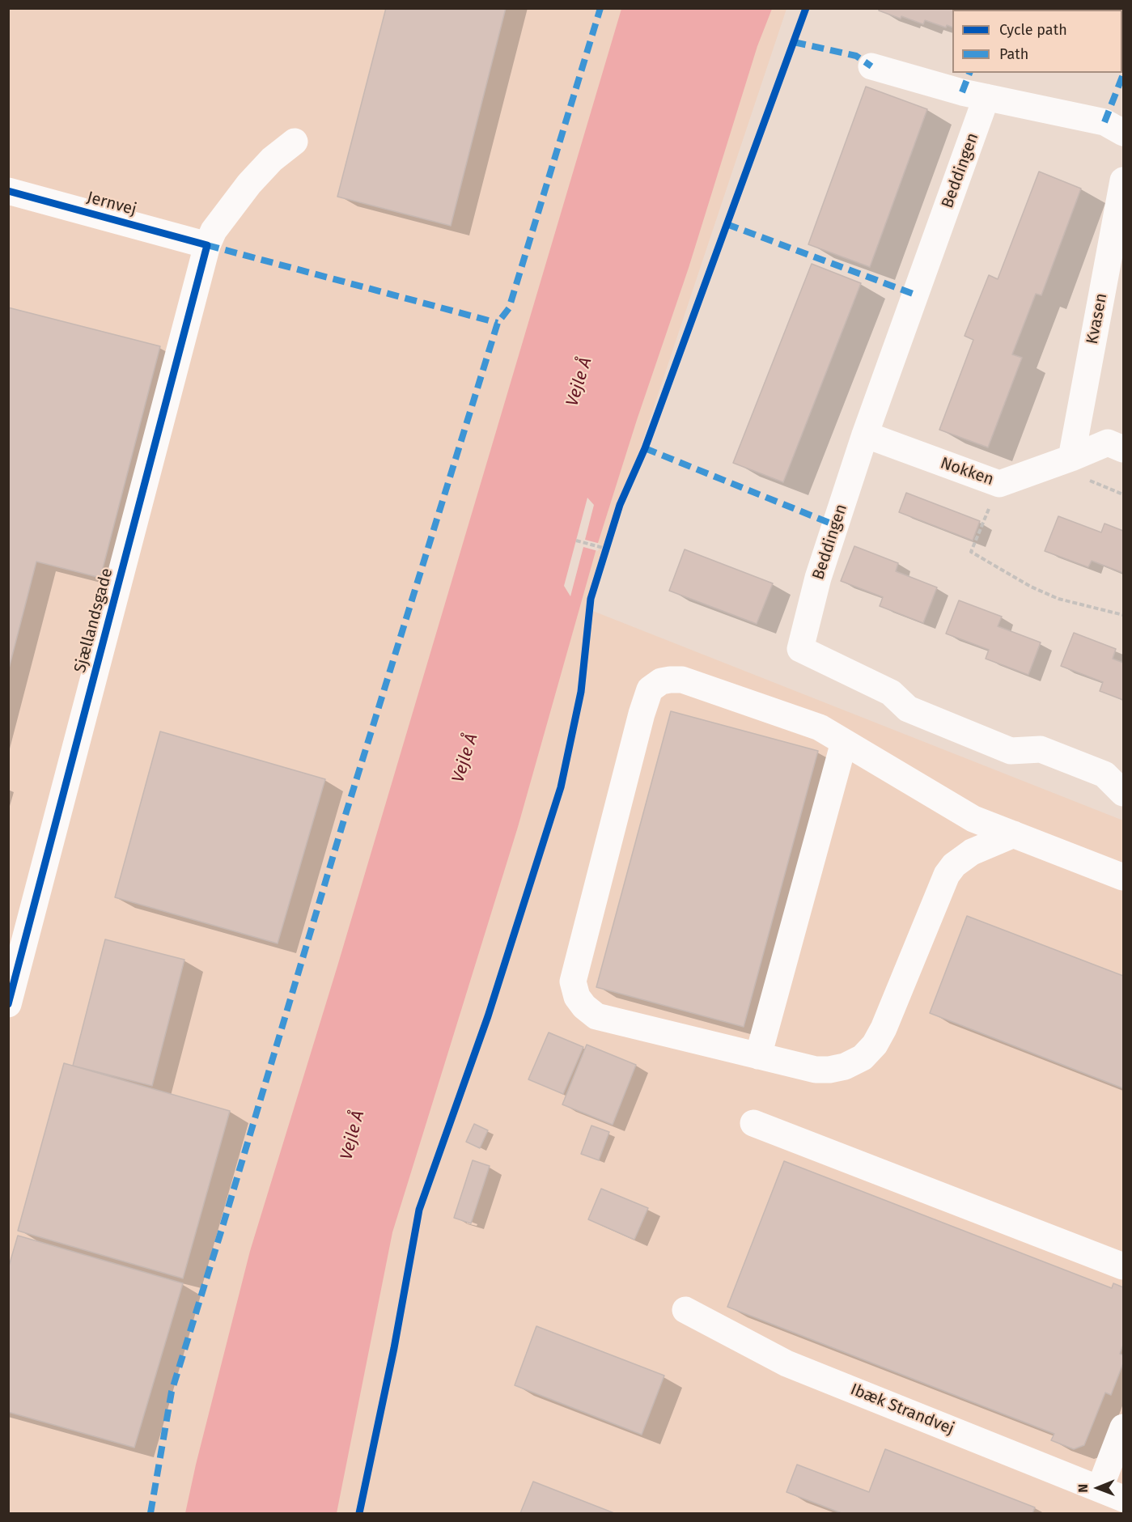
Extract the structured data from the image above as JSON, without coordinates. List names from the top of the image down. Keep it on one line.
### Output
{"streets":{"street":["Beddingen","Jernvej","Kvasen","Nokken","Sjællandsgade","Ibæk Strandvej"]},"crossings":[["Beddingen","Nokken"],["Jernvej","Sjællandsgade"],["Kvasen","Nokken"]],"water":["Vejle Å"],"legend":["Cycle path","Path"],"north":"left"}
